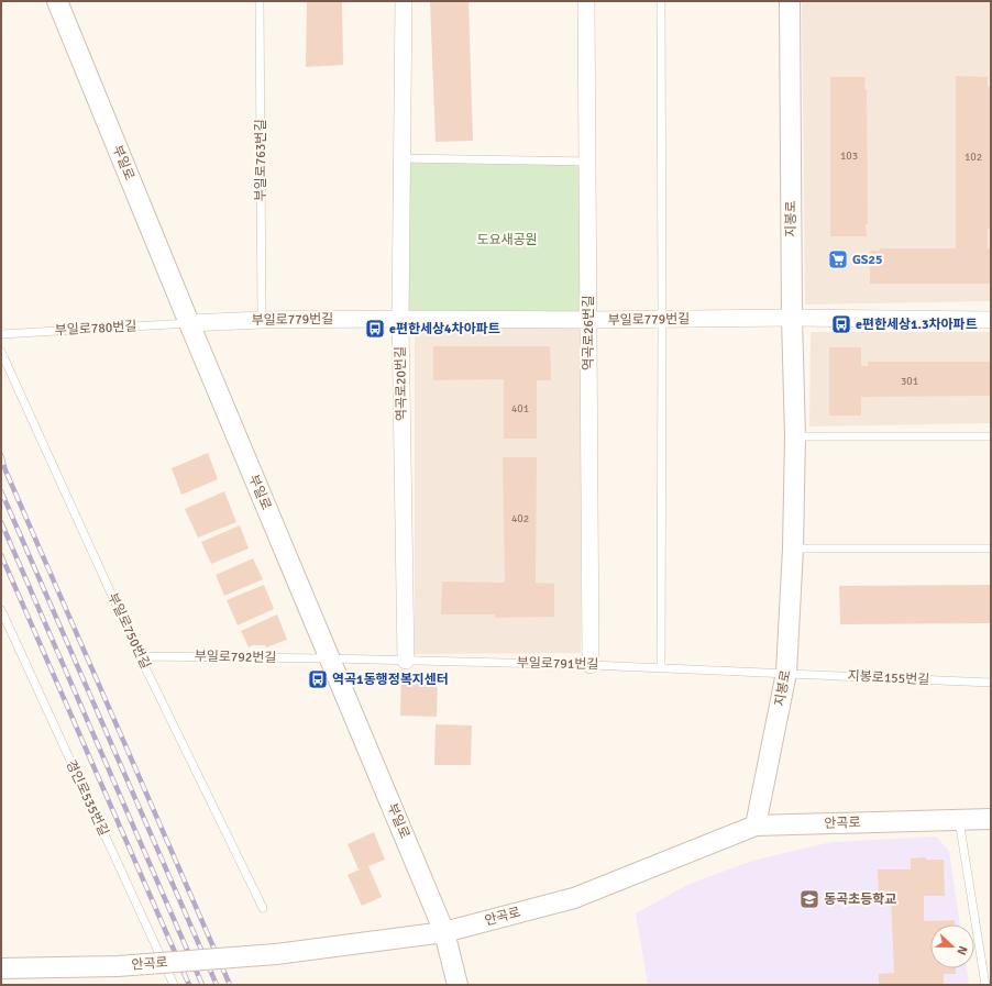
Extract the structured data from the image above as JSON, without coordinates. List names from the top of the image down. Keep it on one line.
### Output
{"streets":{"street":["부일로","지봉로","부일로779번길","역곡로26번길","역곡로20번길","안곡로"],"lane":["부일로763번길","부일로780번길","부일로750번길","부일로792번길","부일로791번길","지봉로155번길","경인로535번길"]},"crossings":[["부일로763번길","부일로779번길"],["부일로","부일로779번길"],["부일로","부일로780번길"],["부일로","부일로792번길"],["부일로","부일로791번길"],["부일로","안곡로"],["지봉로","부일로779번길"],["지봉로","부일로791번길"],["지봉로","지봉로155번길"],["지봉로","안곡로"],["부일로779번길","부일로780번길"],["부일로779번길","역곡로26번길"],["부일로779번길","역곡로20번길"],["역곡로26번길","부일로791번길"],["역곡로20번길","부일로791번길"],["부일로750번길","부일로792번길"],["부일로792번길","부일로791번길"],["부일로791번길","지봉로155번길"]],"parks":["도요새공원"],"places":{"supermarket":["GS25"],"bus stop":["e편한세상1.3차아파트","e편한세상4차아파트","역곡1동행정복지센터"],"school or university":["동곡초등학교"]},"house_numbers":["103","102","301","401","402"],"north":"right"}
